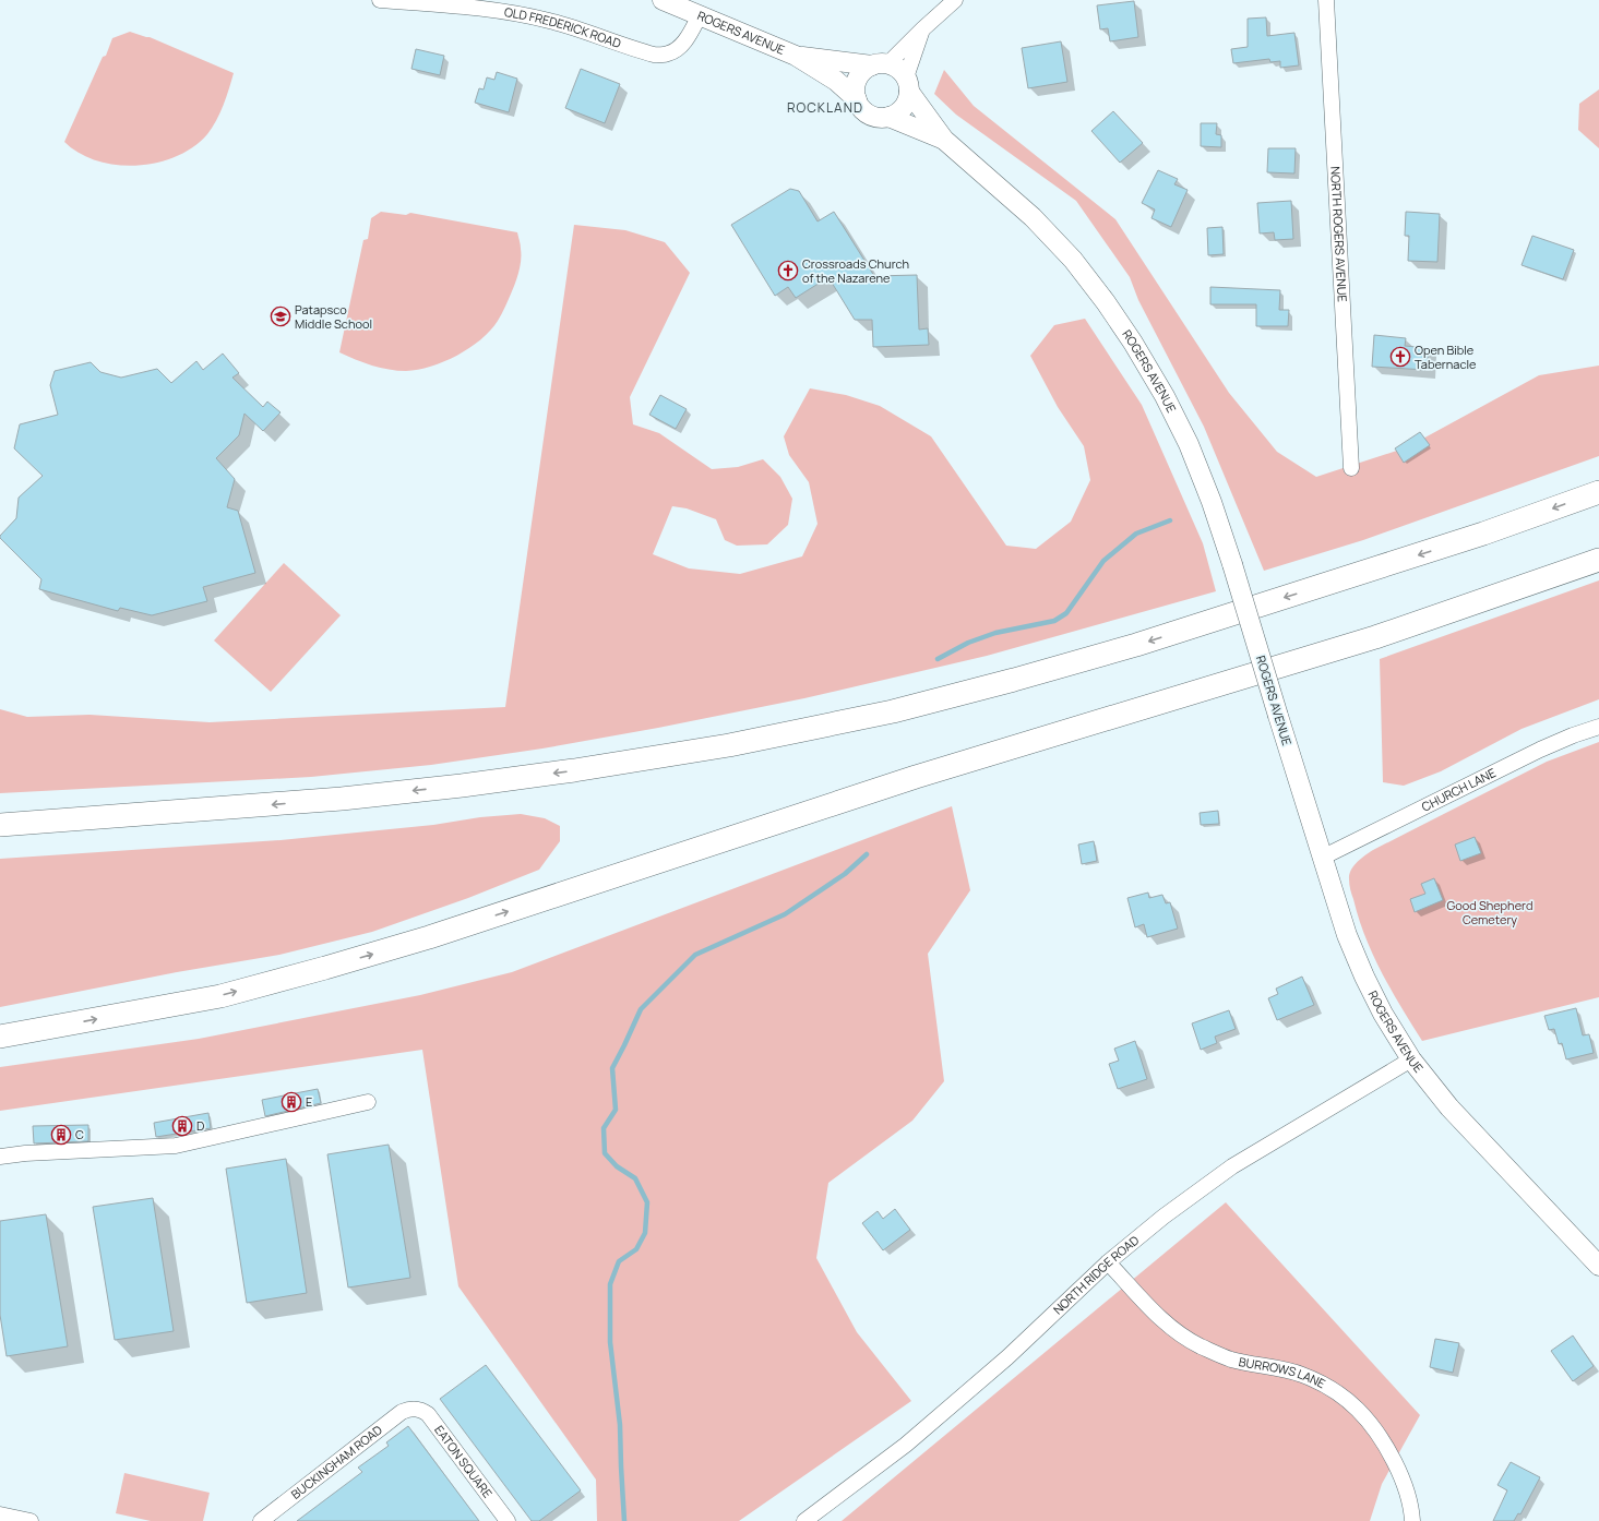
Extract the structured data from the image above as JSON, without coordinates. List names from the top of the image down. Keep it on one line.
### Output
{"streets":{"main road":["ROGERS AVENUE"],"street":["OLD FREDERICK ROAD","NORTH ROGERS AVENUE","CHURCH LANE","NORTH RIDGE ROAD","BURROWS LANE","EATON SQUARE","BUCKINGHAM ROAD"]},"crossings":[["OLD FREDERICK ROAD","ROGERS AVENUE"],["ROGERS AVENUE","CHURCH LANE"],["ROGERS AVENUE","NORTH RIDGE ROAD"],["NORTH RIDGE ROAD","BURROWS LANE"],["EATON SQUARE","BUCKINGHAM ROAD"]],"districts":["ROCKLAND"],"parks":["Good Shepherd Cemetery"],"places":{"church":["Crossroads Church of the Nazarene","Open Bible Tabernacle"],"school or university":["Patapsco Middle School"],"building":["E","D","C"]}}
